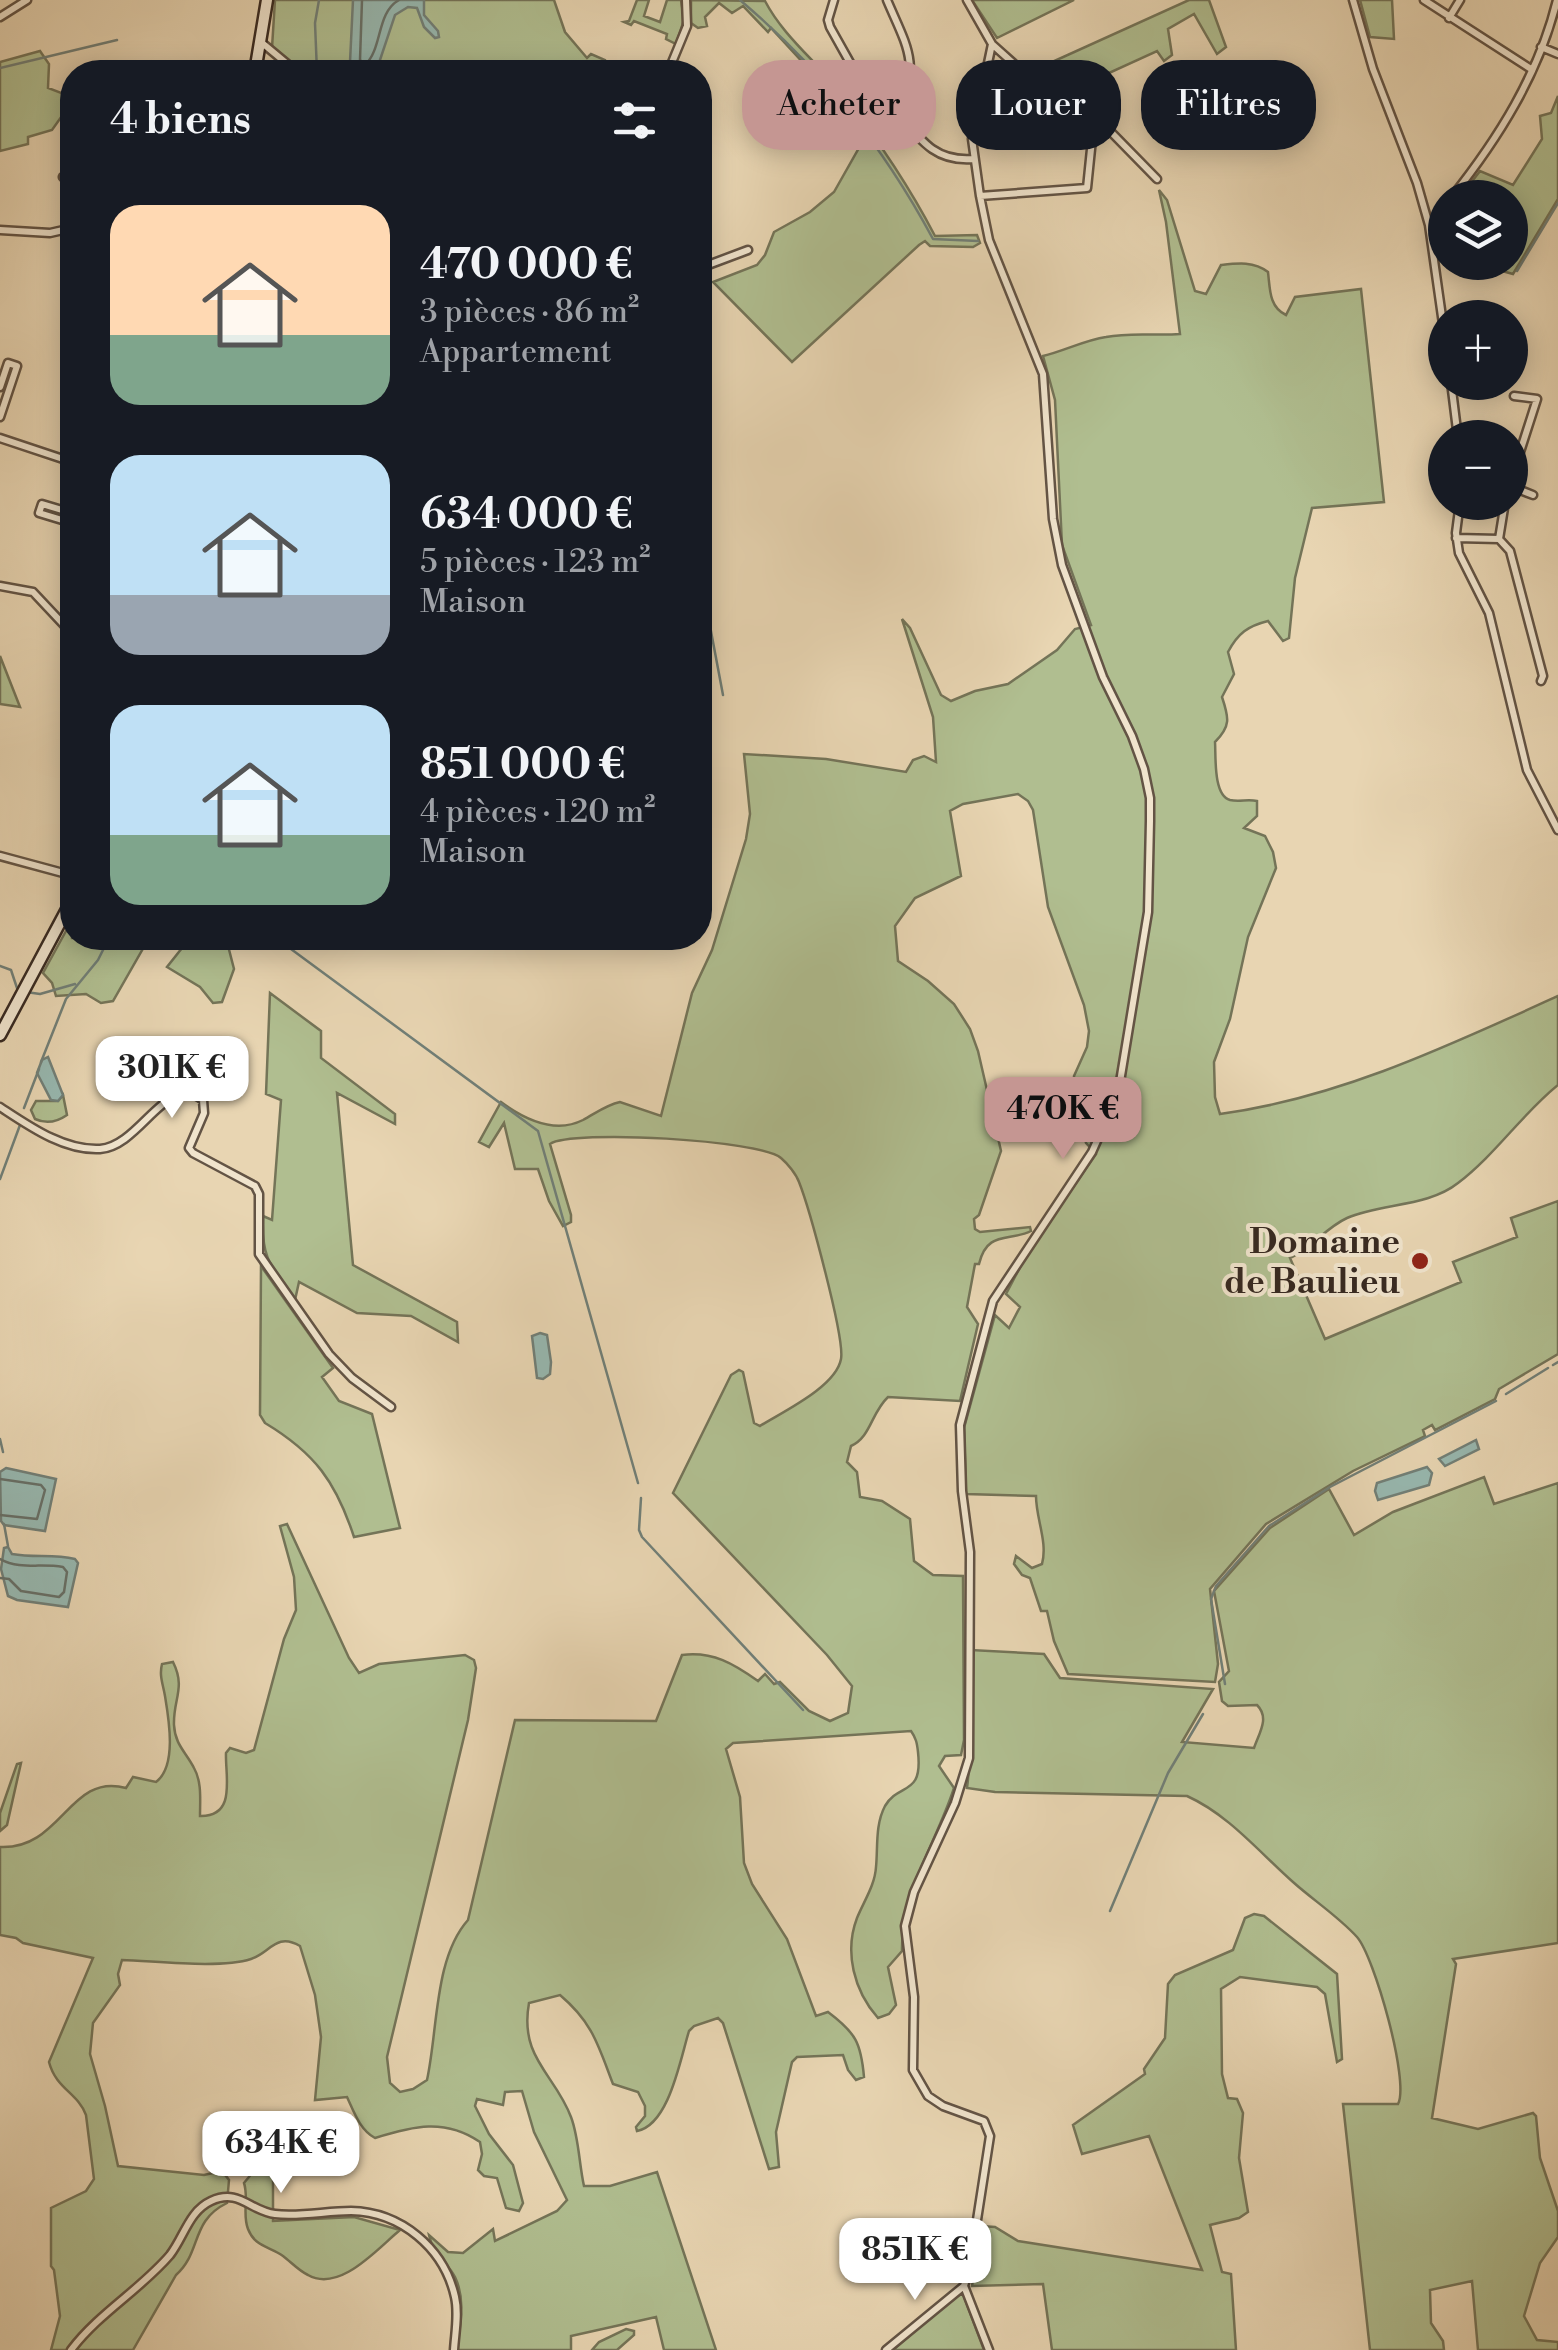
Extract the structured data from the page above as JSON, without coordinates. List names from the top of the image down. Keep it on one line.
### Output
{"places":["Domaine de Baulieu"],"page":{"chip":["Acheter","Louer","Filtres"],"heading":"4 biens","map_buttons":["+","−"],"list":[{"name":"470 000 €","note":"3 pièces · 86 m² · Appartement"},{"name":"634 000 €","note":"5 pièces · 123 m² · Maison"},{"name":"851 000 €","note":"4 pièces · 120 m² · Maison"}],"price":["301K €","470K €","634K €","851K €"]}}
